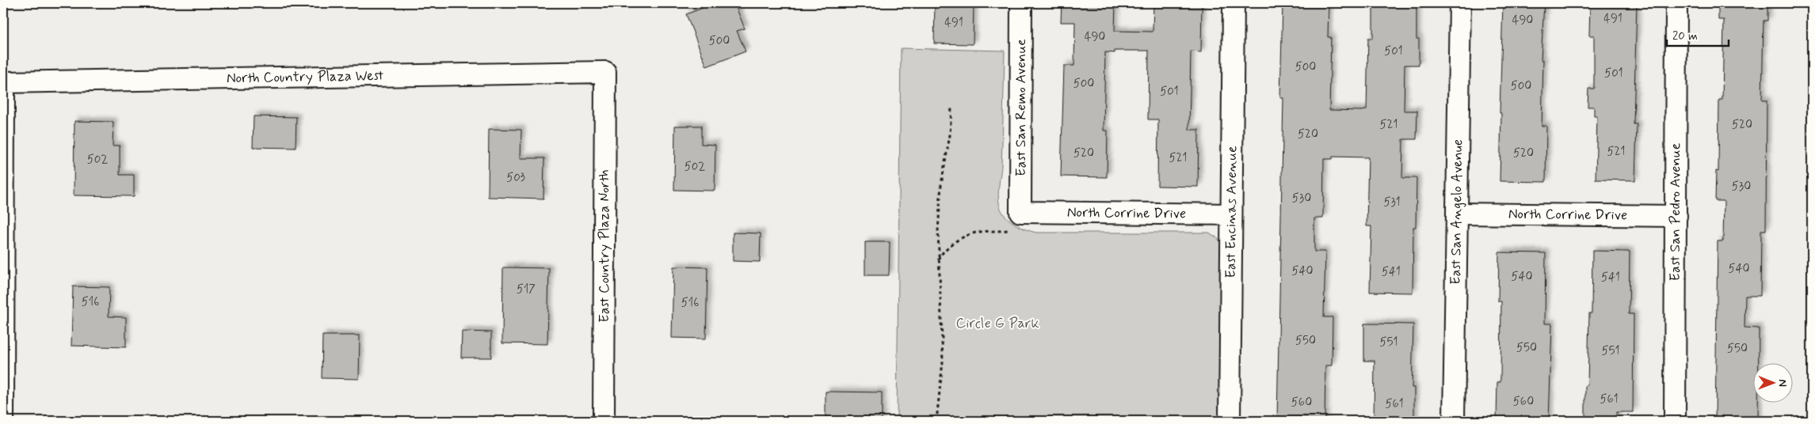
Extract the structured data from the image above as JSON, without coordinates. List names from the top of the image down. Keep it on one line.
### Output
{"streets":{"street":["North Country Plaza West","East San Remo Avenue","East Encinas Avenue","East San Angelo Avenue","East San Pedro Avenue","North Corrine Drive","East Country Plaza North"]},"crossings":[["North Country Plaza West","East Country Plaza North"],["East San Remo Avenue","North Corrine Drive"],["East Encinas Avenue","North Corrine Drive"],["East San Angelo Avenue","North Corrine Drive"],["East San Pedro Avenue","North Corrine Drive"]],"parks":["Circle G Park"],"house_numbers":["491","490","491","490","500","501","500","501","500","500","501","521","520","520","521","520","520","521","502","502","503","530","530","531","540","540","541","540","541","517","516","516","550","551","550","550","551","561","560","560","561"],"scale_bar":"20 m","north":"right"}
